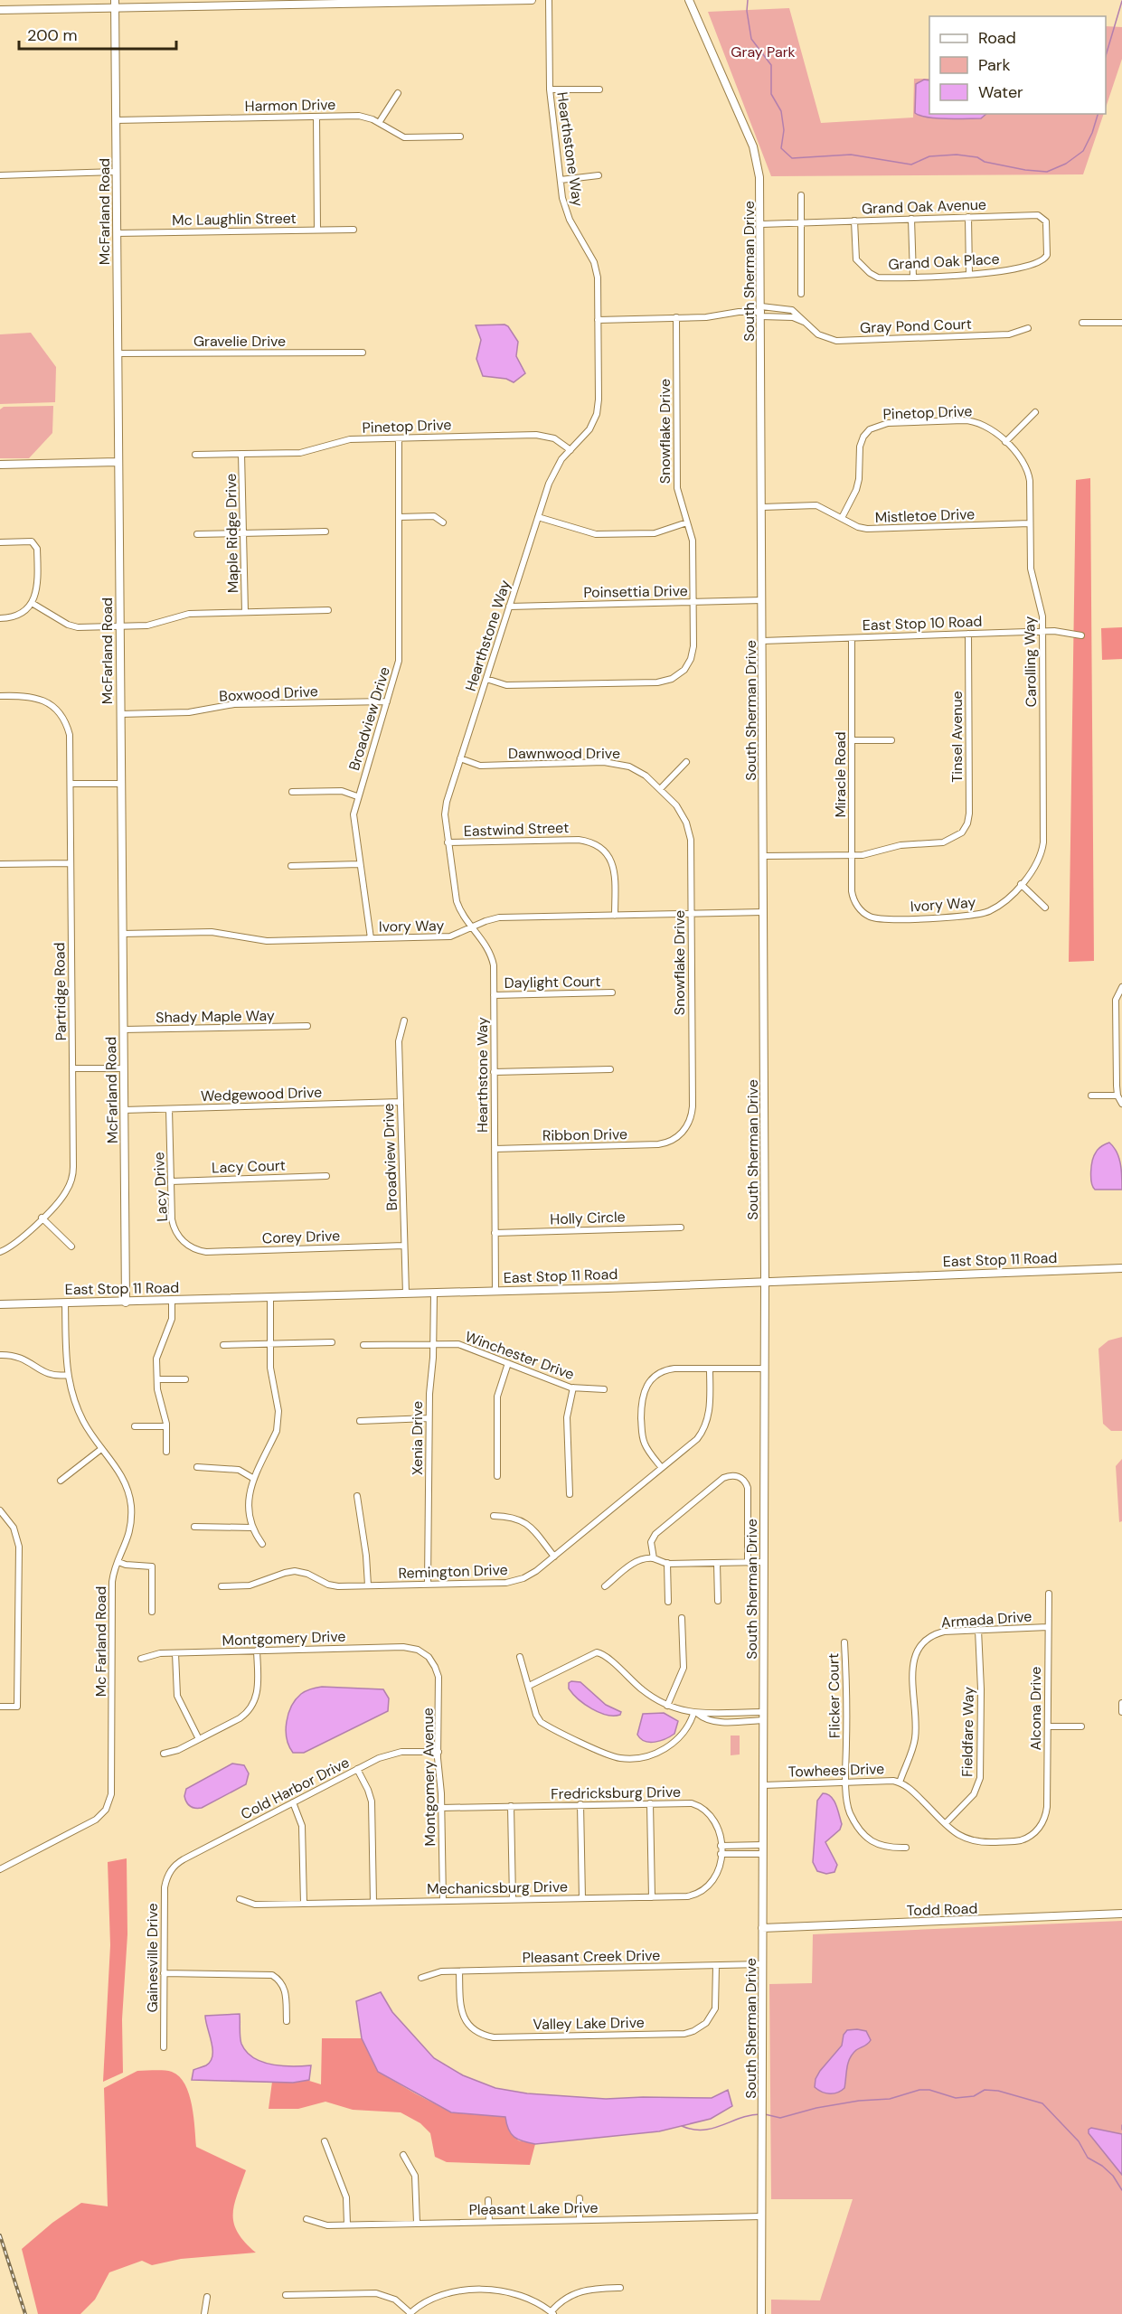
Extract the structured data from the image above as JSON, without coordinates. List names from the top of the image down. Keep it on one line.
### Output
{"streets":{"main road":["East Stop 11 Road"],"street":["Harmon Drive","Hearthstone Way","Grand Oak Avenue","McFarland Road","Mc Laughlin Street","Grand Oak Place","South Sherman Drive","Gray Pond Court","Gravelie Drive","Pinetop Drive","Snowflake Drive","Mistletoe Drive","Maple Ridge Drive","Poinsettia Drive","East Stop 10 Road","Carolling Way","Boxwood Drive","Broadview Drive","Tinsel Avenue","Dawnwood Drive","Miracle Road","Eastwind Street","Ivory Way","Daylight Court","Partridge Road","Shady Maple Way","Wedgewood Drive","Ribbon Drive","Lacy Court","Lacy Drive","Holly Circle","Corey Drive","Winchester Drive","Xenia Drive","Remington Drive","Armada Drive","Montgomery Drive","Mc Farland Road","Flicker Court","Alcona Drive","Fieldfare Way","Towhees Drive","Montgomery Avenue","Cold Harbor Drive","Fredricksburg Drive","Mechanicsburg Drive","Todd Road","Pleasant Creek Drive","Gainesville Drive","Valley Lake Drive","Pleasant Lake Drive"]},"crossings":[["Harmon Drive","McFarland Road"],["Hearthstone Way","Pinetop Drive"],["Hearthstone Way","Snowflake Drive"],["Hearthstone Way","Poinsettia Drive"],["Hearthstone Way","Dawnwood Drive"],["Hearthstone Way","Eastwind Street"],["Hearthstone Way","Ivory Way"],["Hearthstone Way","Daylight Court"],["Hearthstone Way","Ribbon Drive"],["Hearthstone Way","Holly Circle"],["Hearthstone Way","East Stop 11 Road"],["Grand Oak Avenue","Grand Oak Place"],["Grand Oak Avenue","South Sherman Drive"],["McFarland Road","Mc Laughlin Street"],["McFarland Road","Gravelie Drive"],["McFarland Road","Boxwood Drive"],["McFarland Road","Ivory Way"],["McFarland Road","Shady Maple Way"],["McFarland Road","Wedgewood Drive"],["McFarland Road","East Stop 11 Road"],["South Sherman Drive","Gray Pond Court"],["South Sherman Drive","Mistletoe Drive"],["South Sherman Drive","Poinsettia Drive"],["South Sherman Drive","East Stop 10 Road"],["South Sherman Drive","Ivory Way"],["South Sherman Drive","East Stop 11 Road"],["South Sherman Drive","Towhees Drive"],["South Sherman Drive","Todd Road"],["South Sherman Drive","Pleasant Creek Drive"],["South Sherman Drive","Pleasant Lake Drive"],["Pinetop Drive","Mistletoe Drive"],["Pinetop Drive","Maple Ridge Drive"],["Pinetop Drive","Carolling Way"],["Pinetop Drive","Broadview Drive"],["Snowflake Drive","Poinsettia Drive"],["Snowflake Drive","Dawnwood Drive"],["Snowflake Drive","Ivory Way"],["Snowflake Drive","Ribbon Drive"],["Mistletoe Drive","Carolling Way"],["East Stop 10 Road","Carolling Way"],["East Stop 10 Road","Tinsel Avenue"],["East Stop 10 Road","Miracle Road"],["Carolling Way","Ivory Way"],["Boxwood Drive","Broadview Drive"],["Broadview Drive","Ivory Way"],["Broadview Drive","Wedgewood Drive"],["Broadview Drive","Corey Drive"],["Broadview Drive","East Stop 11 Road"],["Tinsel Avenue","Miracle Road"],["Miracle Road","Ivory Way"],["Eastwind Street","Ivory Way"],["Wedgewood Drive","Lacy Drive"],["Lacy Court","Lacy Drive"],["Lacy Drive","Corey Drive"],["East Stop 11 Road","Xenia Drive"],["East Stop 11 Road","Mc Farland Road"],["Winchester Drive","Xenia Drive"],["Xenia Drive","Remington Drive"],["Armada Drive","Alcona Drive"],["Armada Drive","Fieldfare Way"],["Armada Drive","Towhees Drive"],["Montgomery Drive","Montgomery Avenue"],["Flicker Court","Towhees Drive"],["Alcona Drive","Towhees Drive"],["Fieldfare Way","Towhees Drive"],["Montgomery Avenue","Cold Harbor Drive"],["Montgomery Avenue","Fredricksburg Drive"],["Montgomery Avenue","Mechanicsburg Drive"],["Cold Harbor Drive","Gainesville Drive"],["Fredricksburg Drive","Mechanicsburg Drive"],["Pleasant Creek Drive","Valley Lake Drive"]],"parks":["Gray Park"],"legend":["Road","Park","Water"],"scale_bar":"200 m"}
